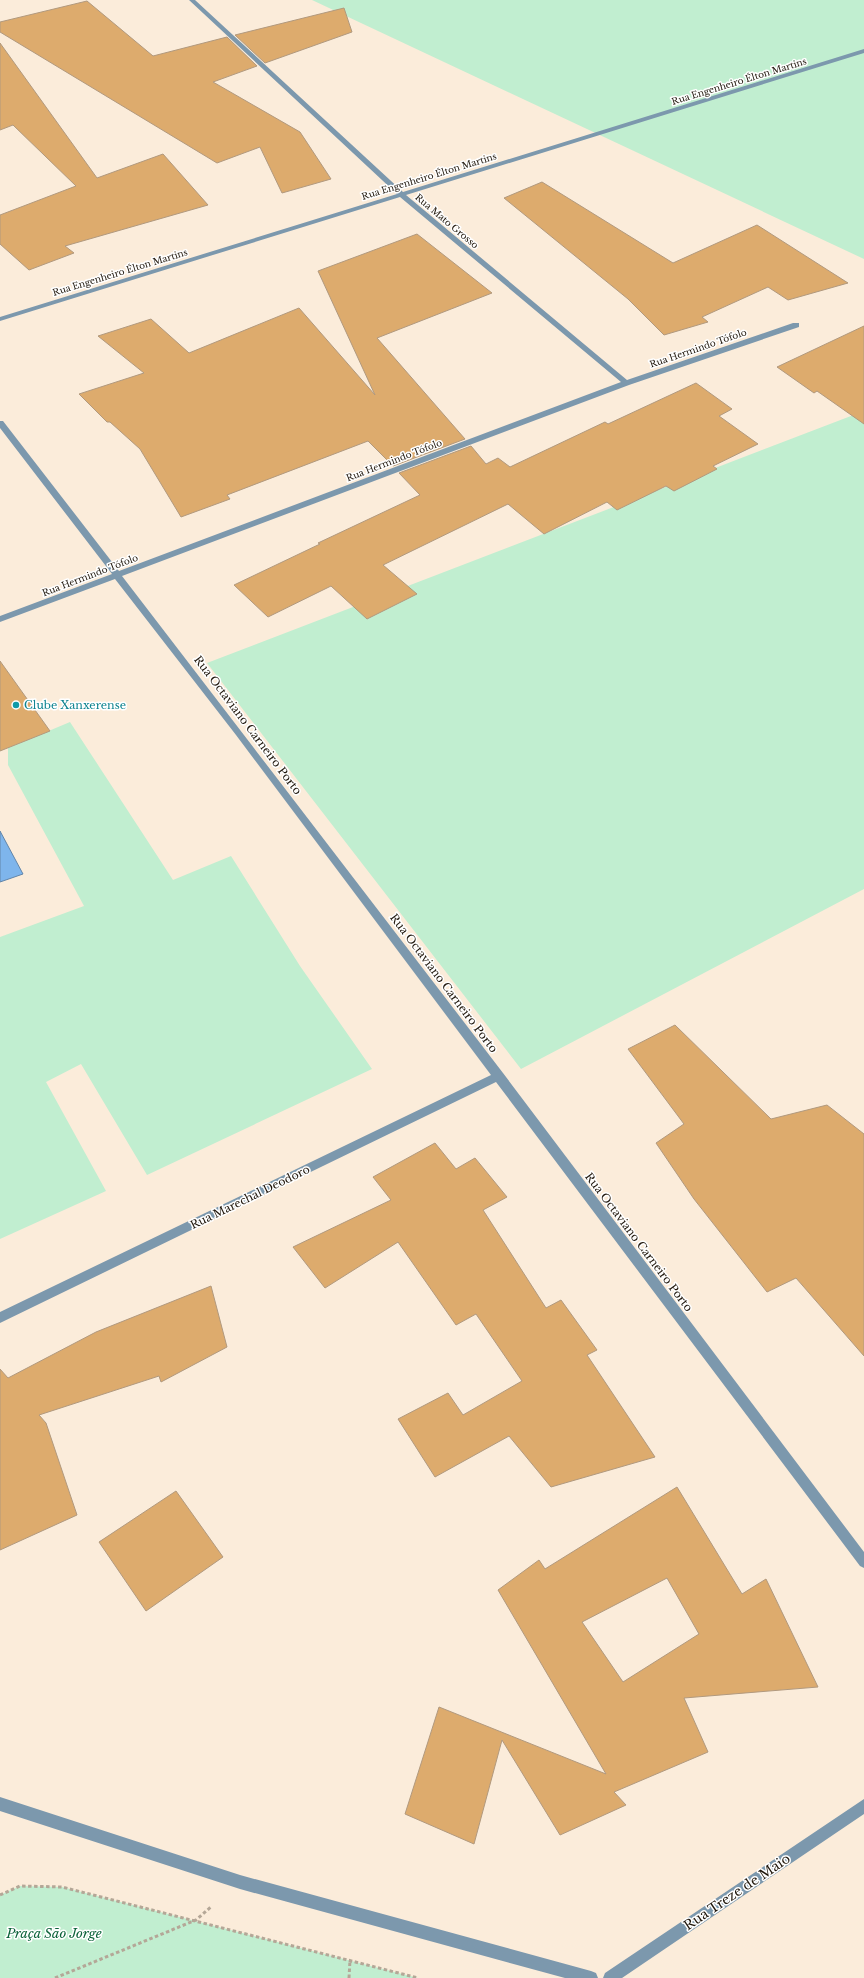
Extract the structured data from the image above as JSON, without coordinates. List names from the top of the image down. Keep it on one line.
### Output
{"streets":{"street":["Rua Engenheiro Élton Martins","Rua Mato Grosso","Rua Hermindo Tófolo","Rua Octaviano Carneiro Porto","Rua Marechal Deodoro","Rua Treze de Maio"]},"crossings":[["Rua Engenheiro Élton Martins","Rua Mato Grosso"],["Rua Mato Grosso","Rua Hermindo Tófolo"],["Rua Hermindo Tófolo","Rua Octaviano Carneiro Porto"],["Rua Octaviano Carneiro Porto","Rua Marechal Deodoro"]],"parks":["Praça São Jorge"],"places":["Clube Xanxerense"]}
